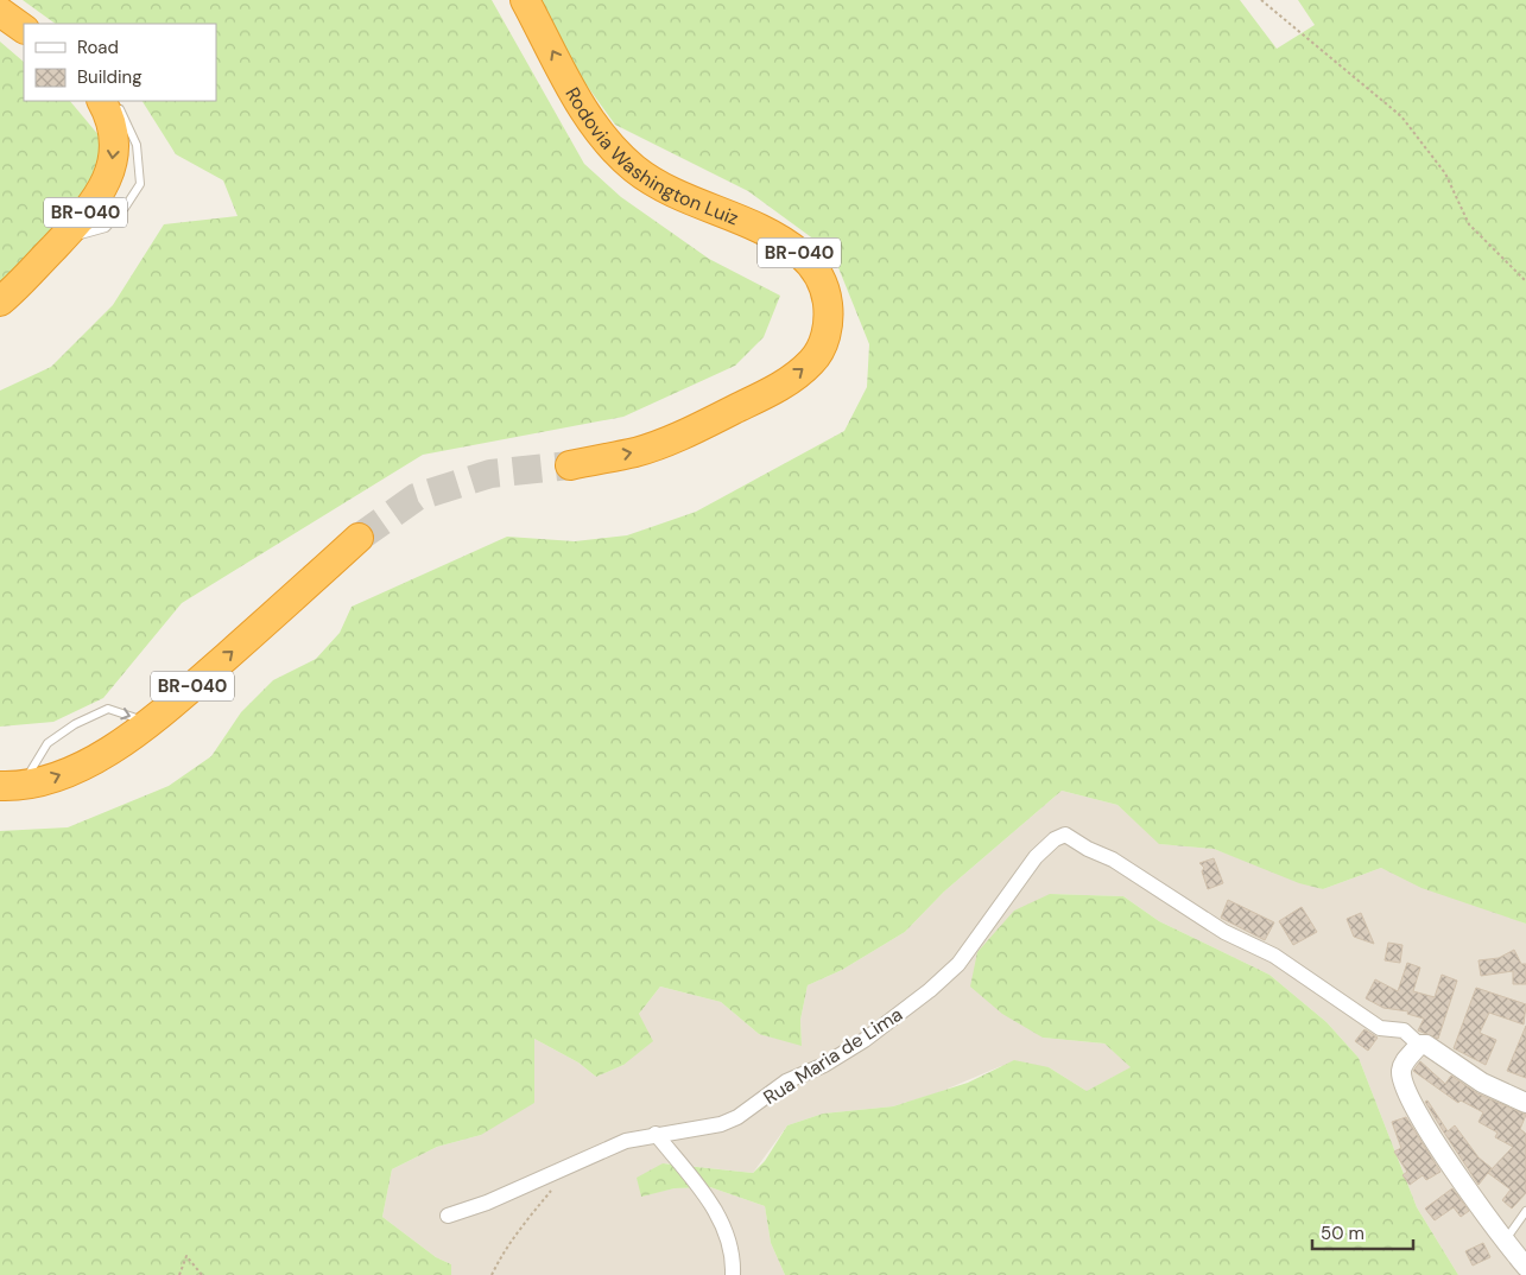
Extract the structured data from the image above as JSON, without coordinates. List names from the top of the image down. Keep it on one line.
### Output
{"streets":{"highway":["Rodovia Washington Luiz","BR-040"],"street":["Rua Maria de Lima"]},"legend":["Road","Building"],"scale_bar":"50 m"}
